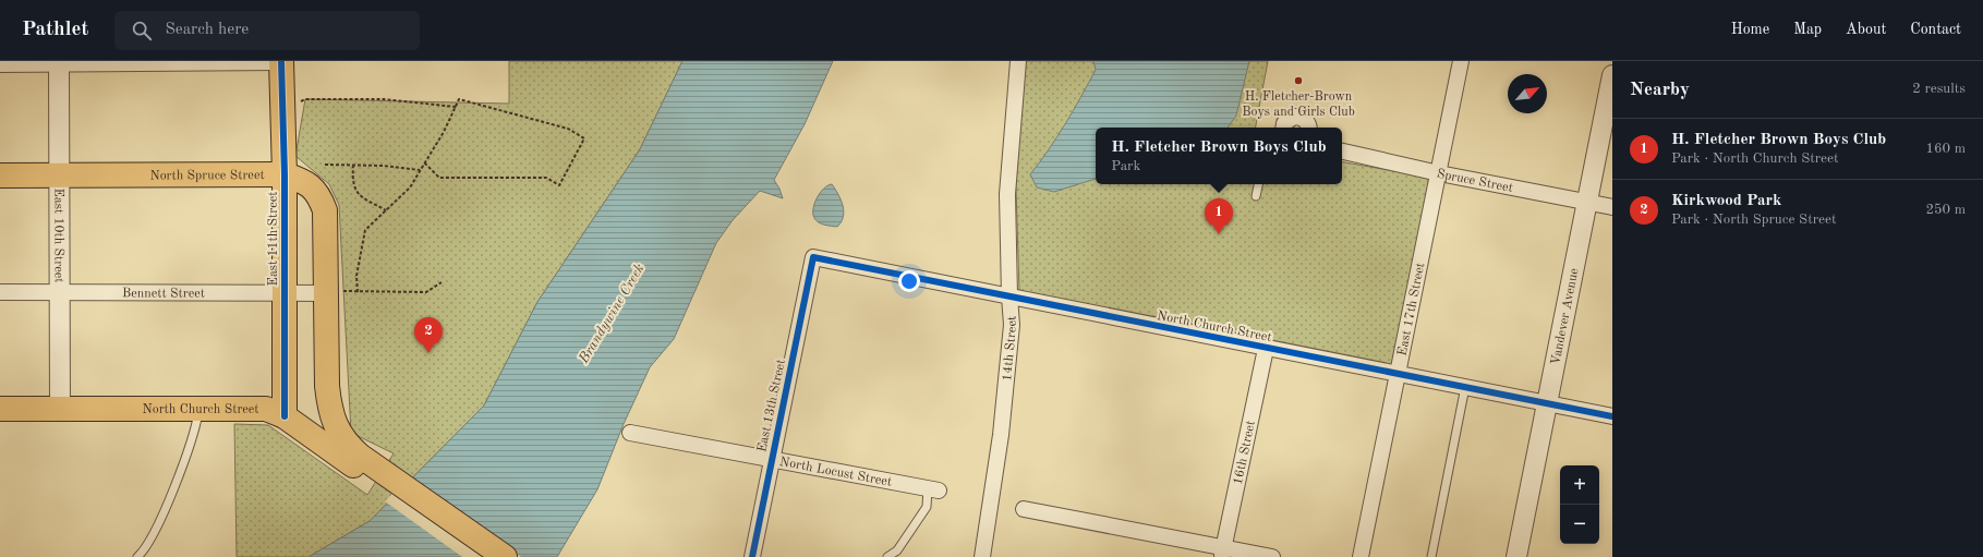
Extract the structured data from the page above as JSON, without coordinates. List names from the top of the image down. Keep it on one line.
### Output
{"streets":{"main road":["North Spruce Street","East 11th Street","North Church Street"],"street":["Spruce Street","East 10th Street","Bennett Street","East 17th Street","Vandever Avenue","14th Street","East 13th Street","16th Street","North Locust Street"]},"crossings":[["North Spruce Street","East 10th Street"],["North Spruce Street","East 11th Street"],["North Spruce Street","Bennett Street"],["North Spruce Street","North Church Street"],["Spruce Street","East 17th Street"],["Spruce Street","Vandever Avenue"],["East 10th Street","Bennett Street"],["East 10th Street","North Church Street"],["East 11th Street","Bennett Street"],["East 11th Street","North Church Street"],["East 17th Street","North Church Street"],["Vandever Avenue","North Church Street"],["North Church Street","14th Street"],["North Church Street","East 13th Street"],["North Church Street","16th Street"],["East 13th Street","North Locust Street"]],"water":["Brandywine Creek"],"places":["H. Fletcher-Brown Boys and Girls Club"],"north":"top right","page":{"header":"Pathlet","search":"Search here","nav":["Home","Map","About","Contact"],"heading":["Nearby","2 results"],"list":[{"mark":"1","name":"H. Fletcher Brown Boys Club","note":"Park · North Church Street","value":"160 m"},{"mark":"2","name":"Kirkwood Park","note":"Park · North Spruce Street","value":"250 m"}],"popup":["H. Fletcher Brown Boys Club","Park"],"pins":["1","2"],"map_buttons":["+","−"]}}
